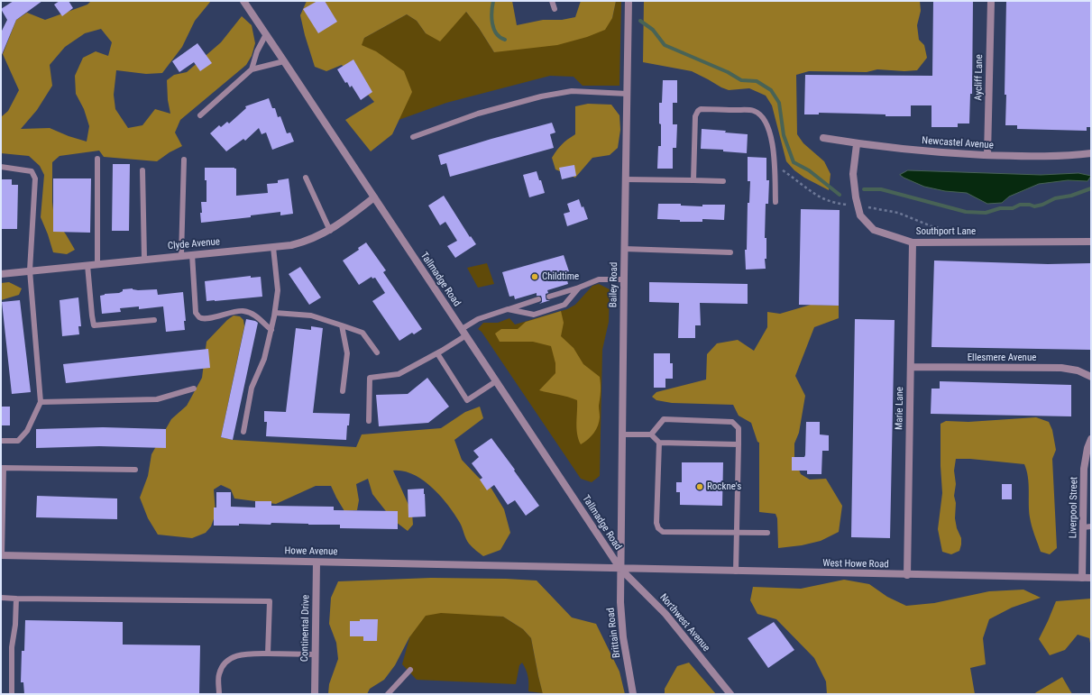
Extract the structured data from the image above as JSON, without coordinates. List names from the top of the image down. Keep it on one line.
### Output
{"streets":{"street":["Aycliff Lane","Newcastel Avenue","Southport Lane","Clyde Avenue","Tallmadge Road","Bailey Road","Ellesmere Avenue","Marie Lane","Liverpool Street","Howe Avenue","West Howe Road","Northwest Avenue","Continental Drive","Brittain Road"]},"crossings":[["Aycliff Lane","Newcastel Avenue"],["Newcastel Avenue","Southport Lane"],["Southport Lane","Marie Lane"],["Clyde Avenue","Tallmadge Road"],["Tallmadge Road","Bailey Road"],["Tallmadge Road","Howe Avenue"],["Tallmadge Road","West Howe Road"],["Tallmadge Road","Northwest Avenue"],["Tallmadge Road","Brittain Road"],["Bailey Road","Howe Avenue"],["Bailey Road","West Howe Road"],["Bailey Road","Northwest Avenue"],["Bailey Road","Brittain Road"],["Ellesmere Avenue","Marie Lane"],["Marie Lane","West Howe Road"],["Liverpool Street","West Howe Road"],["Howe Avenue","West Howe Road"],["Howe Avenue","Northwest Avenue"],["Howe Avenue","Continental Drive"],["Howe Avenue","Brittain Road"],["West Howe Road","Northwest Avenue"],["West Howe Road","Brittain Road"],["Northwest Avenue","Brittain Road"]],"places":["Childtime","Rockne's"]}
